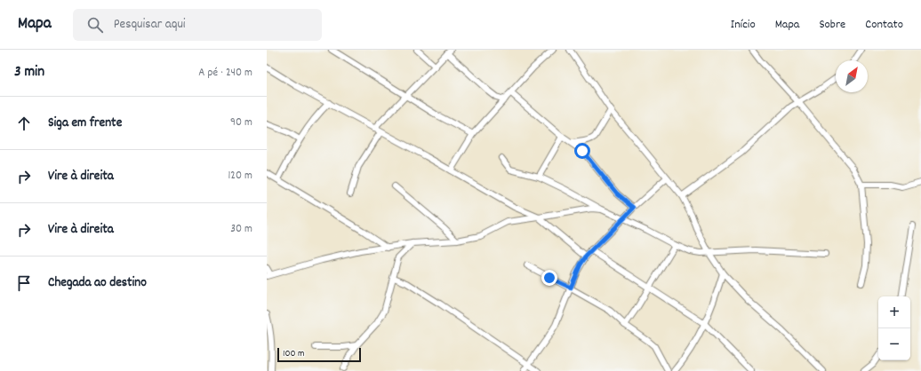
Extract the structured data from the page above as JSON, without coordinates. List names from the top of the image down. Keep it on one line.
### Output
{"scale_bar":"100 m","north":"top right","page":{"header":"Mapa","search":"Pesquisar aqui","nav":["Início","Mapa","Sobre","Contato"],"heading":["3 min","A pé · 240 m"],"list":[["Siga em frente","90 m"],["Vire à direita","120 m"],["Vire à direita","30 m"],"Chegada ao destino"],"map_buttons":["+","−"],"scale":"100 m"}}
